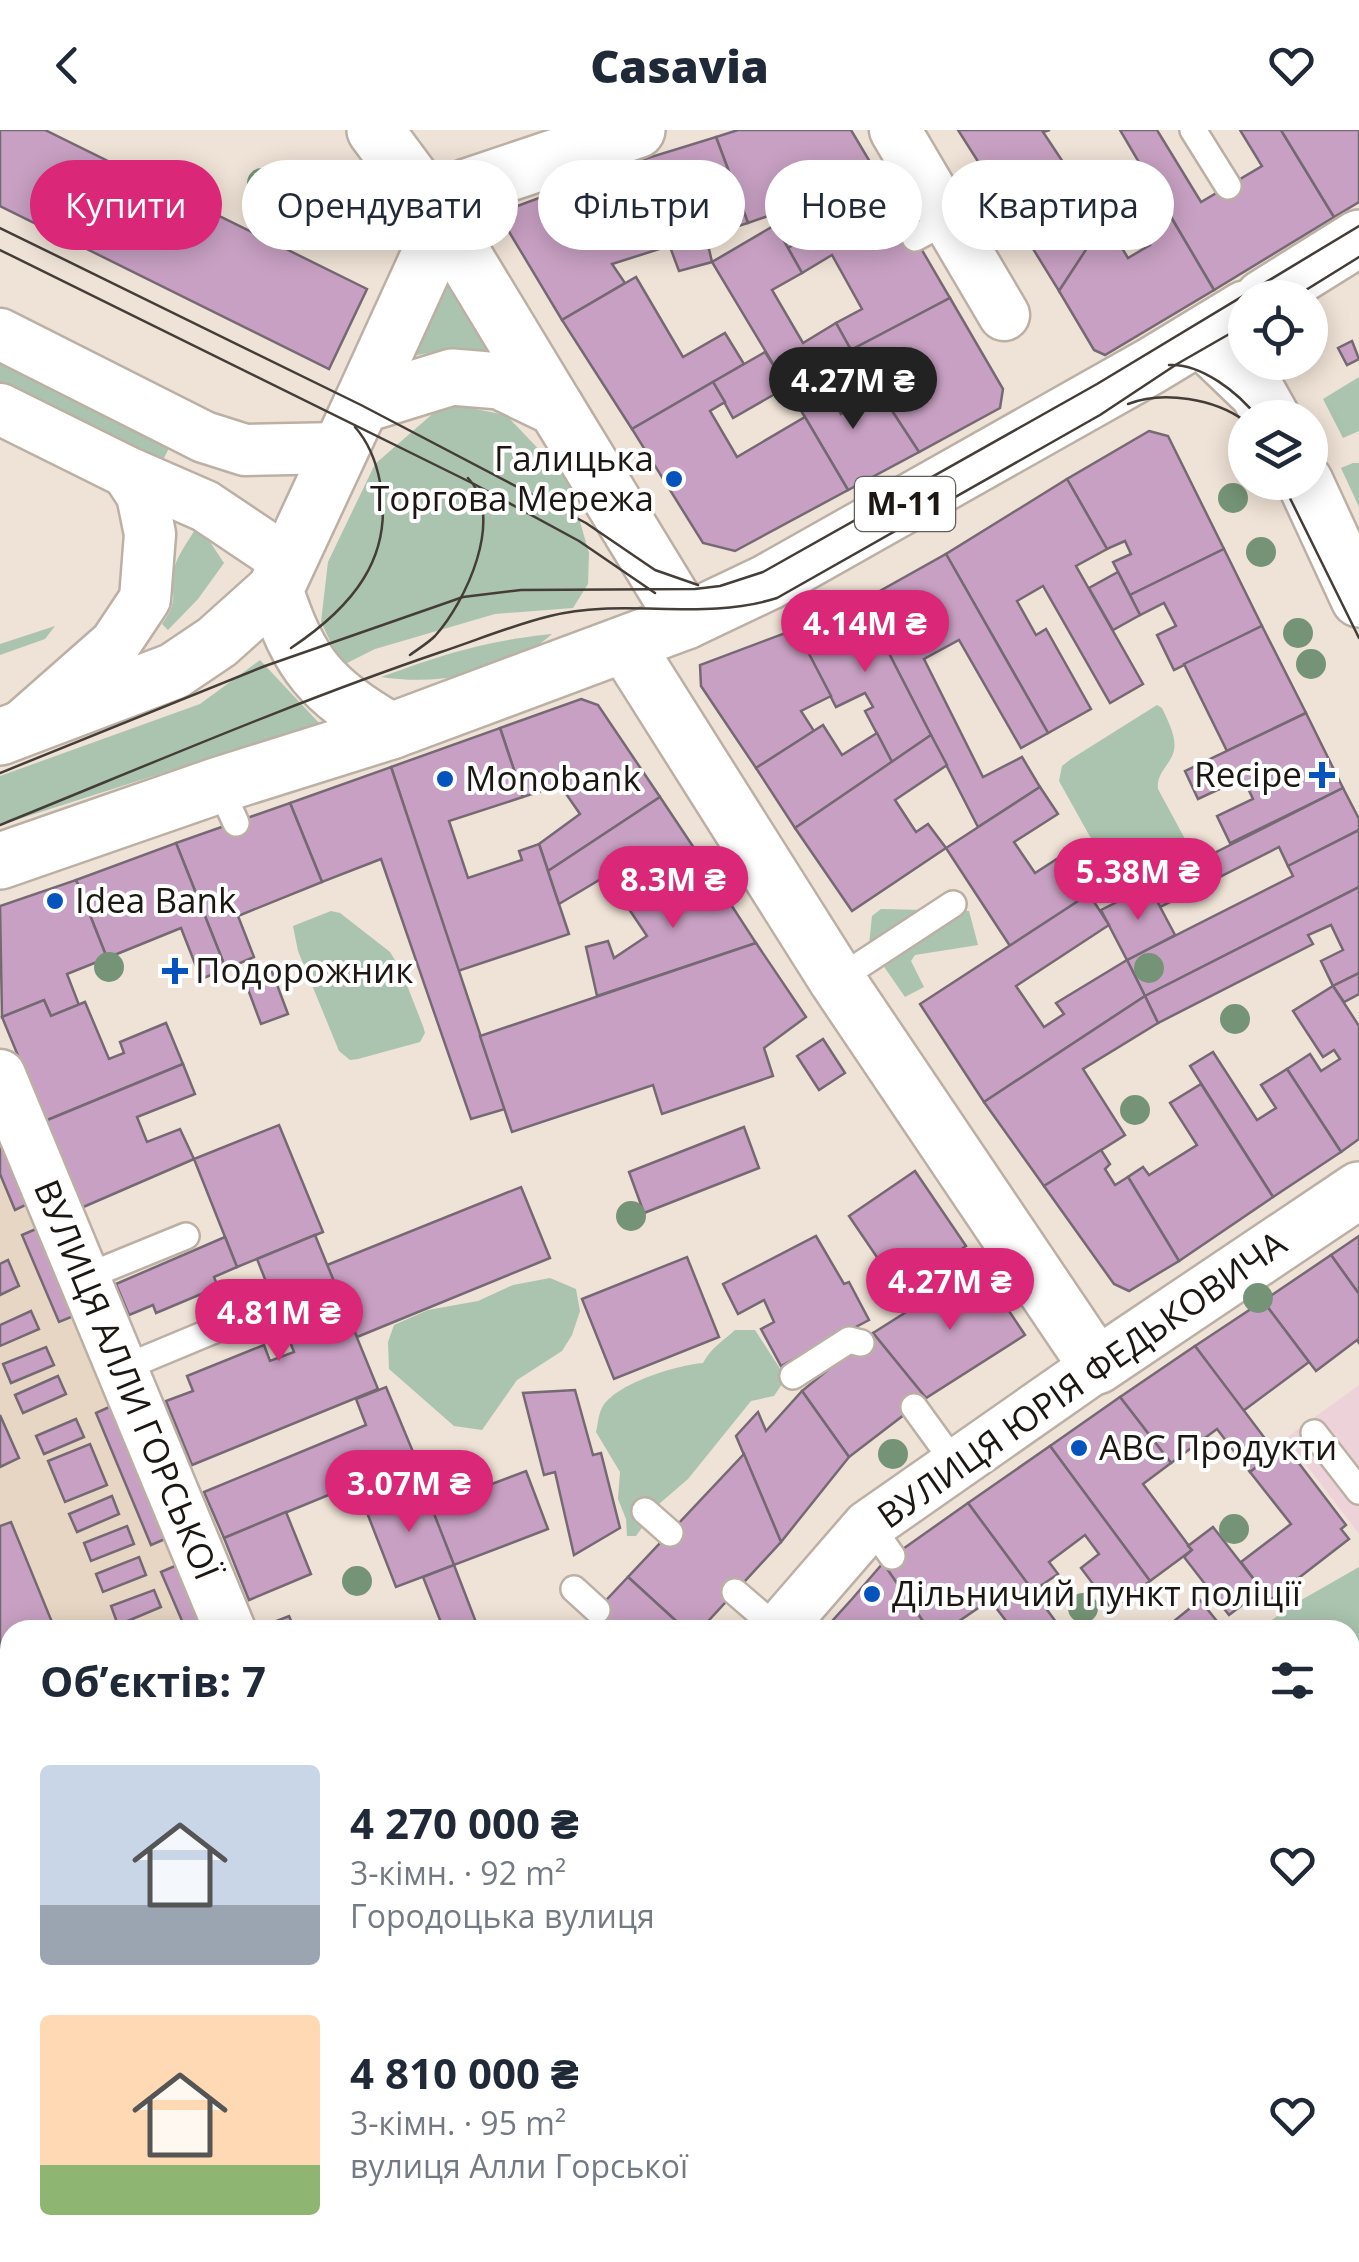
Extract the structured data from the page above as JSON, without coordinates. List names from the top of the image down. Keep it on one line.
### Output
{"streets":{"main road":["М-11","ВУЛИЦЯ ЮРІЯ ФЕДЬКОВИЧА"],"street":["ВУЛИЦЯ АЛЛИ ГОРСЬКОЇ"]},"places":{"other":["Галицька Торгова Мережа","Monobank","Idea Bank","ABC Продукти","Дільничий пункт поліції"],"health":["Recipe","Подорожник"]},"page":{"header":"Casavia","chip":["Купити","Орендувати","Фільтри","Нове","Квартира"],"price":["4.27M ₴","4.14M ₴","5.38M ₴","8.3M ₴","4.27M ₴","4.81M ₴","3.07M ₴"],"heading":"Об’єктів: 7","list":[{"name":"4 270 000 ₴","note":"3-кімн. · 92 m² · Городоцька вулиця"},{"name":"4 810 000 ₴","note":"3-кімн. · 95 m² · вулиця Алли Горської"}]}}
